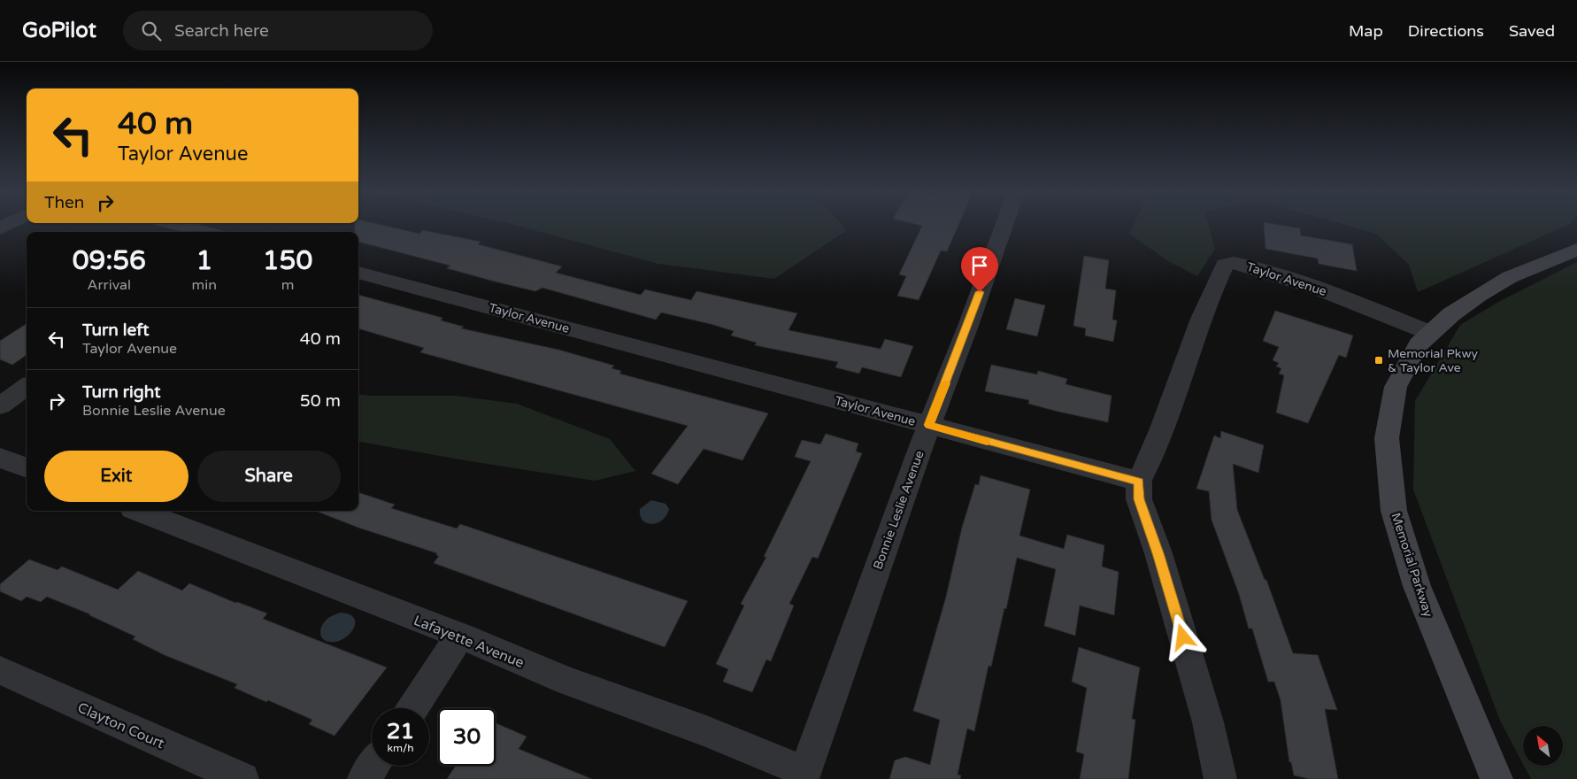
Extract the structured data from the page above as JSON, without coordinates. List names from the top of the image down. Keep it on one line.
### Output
{"streets":{"main road":["Memorial Parkway"],"street":["Taylor Avenue","Bonnie Leslie Avenue","Lafayette Avenue","Clayton Court"]},"crossings":[["Taylor Avenue","Bonnie Leslie Avenue"],["Taylor Avenue","Memorial Parkway"],["Bonnie Leslie Avenue","Lafayette Avenue"]],"places":{"transit":["Memorial Pkwy & Taylor Ave"]},"north":"top left","page":{"header":"GoPilot","search":"Search here","nav":["Map","Directions","Saved"],"turn":["40 m","Taylor Avenue"],"then":"Then","eta":["09:56","Arrival","1","min","150","m"],"list":[{"name":"Turn left","note":"Taylor Avenue","value":"40 m"},{"name":"Turn right","note":"Bonnie Leslie Avenue","value":"50 m"}],"buttons":["Exit","Share"],"speed":"21 km/h","limit":"30"}}
